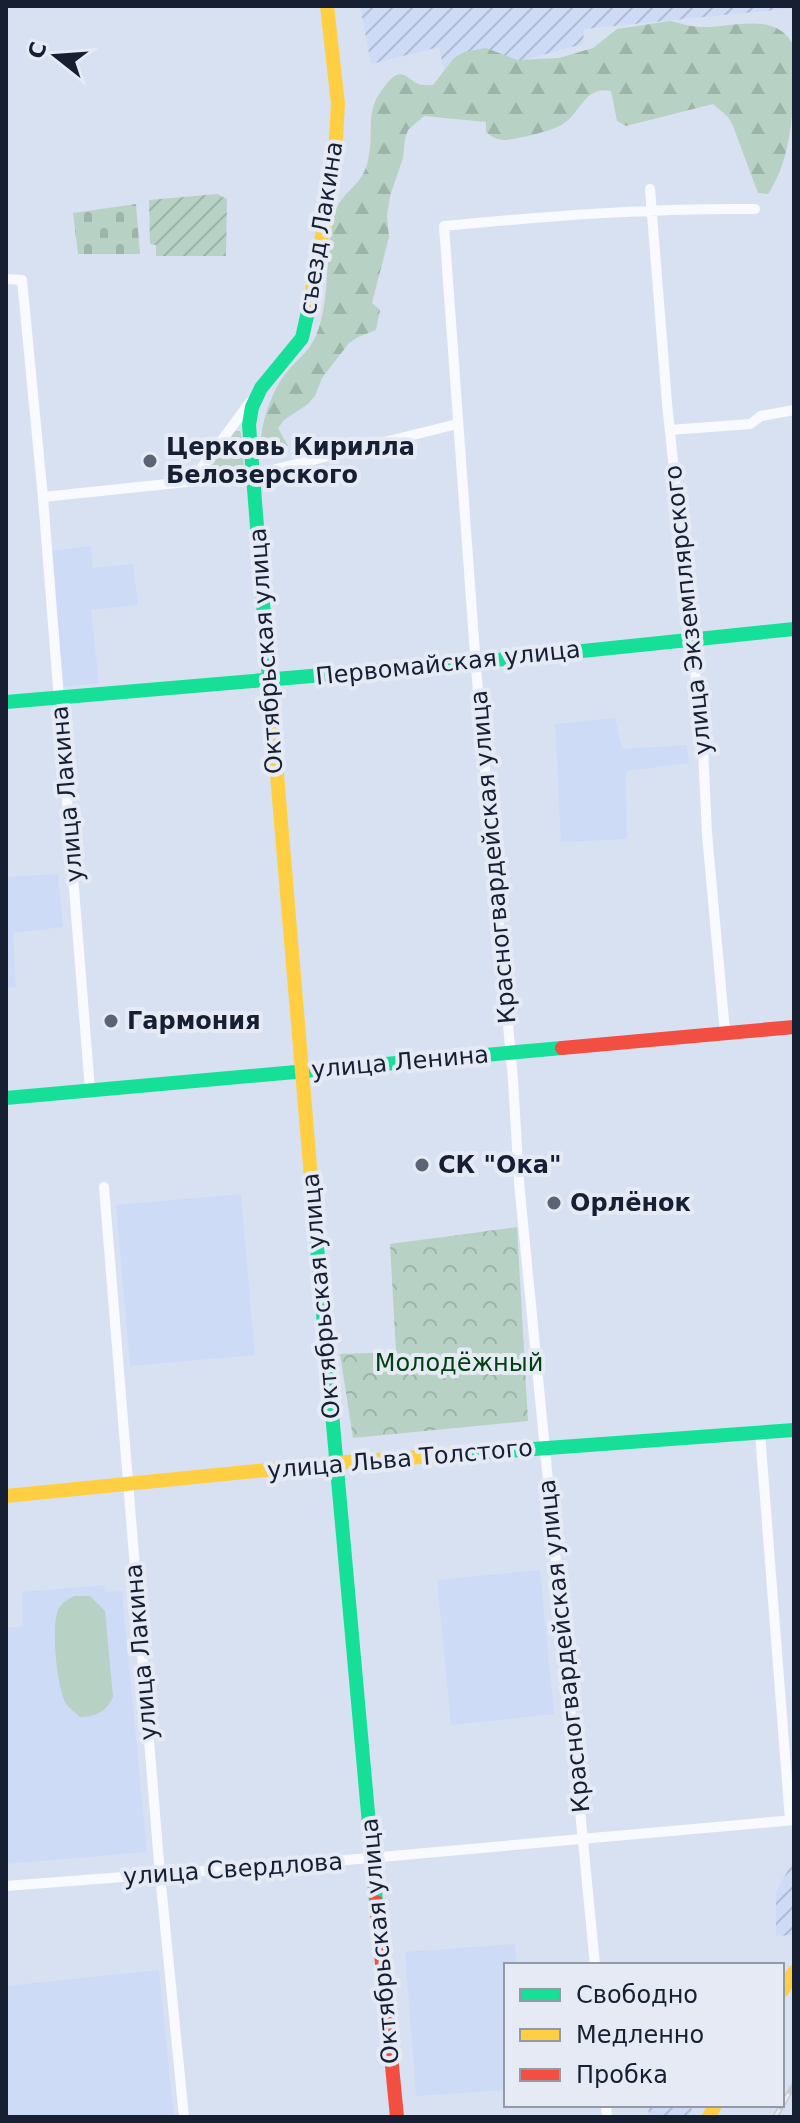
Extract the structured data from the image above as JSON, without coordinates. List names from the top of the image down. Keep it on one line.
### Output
{"streets":{"street":["съезд Лакина","улица Экземплярского","Октябрьская улица","Первомайская улица","улица Лакина","Красногвардейская улица","улица Ленина","улица Льва Толстого","улица Свердлова"]},"crossings":[["съезд Лакина","Октябрьская улица"],["улица Экземплярского","Первомайская улица"],["улица Экземплярского","Красногвардейская улица"],["улица Экземплярского","улица Ленина"],["Октябрьская улица","Первомайская улица"],["Октябрьская улица","улица Ленина"],["Октябрьская улица","улица Льва Толстого"],["Октябрьская улица","улица Свердлова"],["Первомайская улица","улица Лакина"],["Первомайская улица","Красногвардейская улица"],["улица Лакина","улица Ленина"],["улица Лакина","улица Льва Толстого"],["улица Лакина","улица Свердлова"],["Красногвардейская улица","улица Ленина"],["Красногвардейская улица","улица Льва Толстого"],["Красногвардейская улица","улица Свердлова"]],"parks":["Молодёжный"],"places":["Церковь Кирилла Белозерского","Гармония","СК \"Ока\"","Орлёнок"],"legend":["Свободно","Медленно","Пробка"],"north":"left"}
